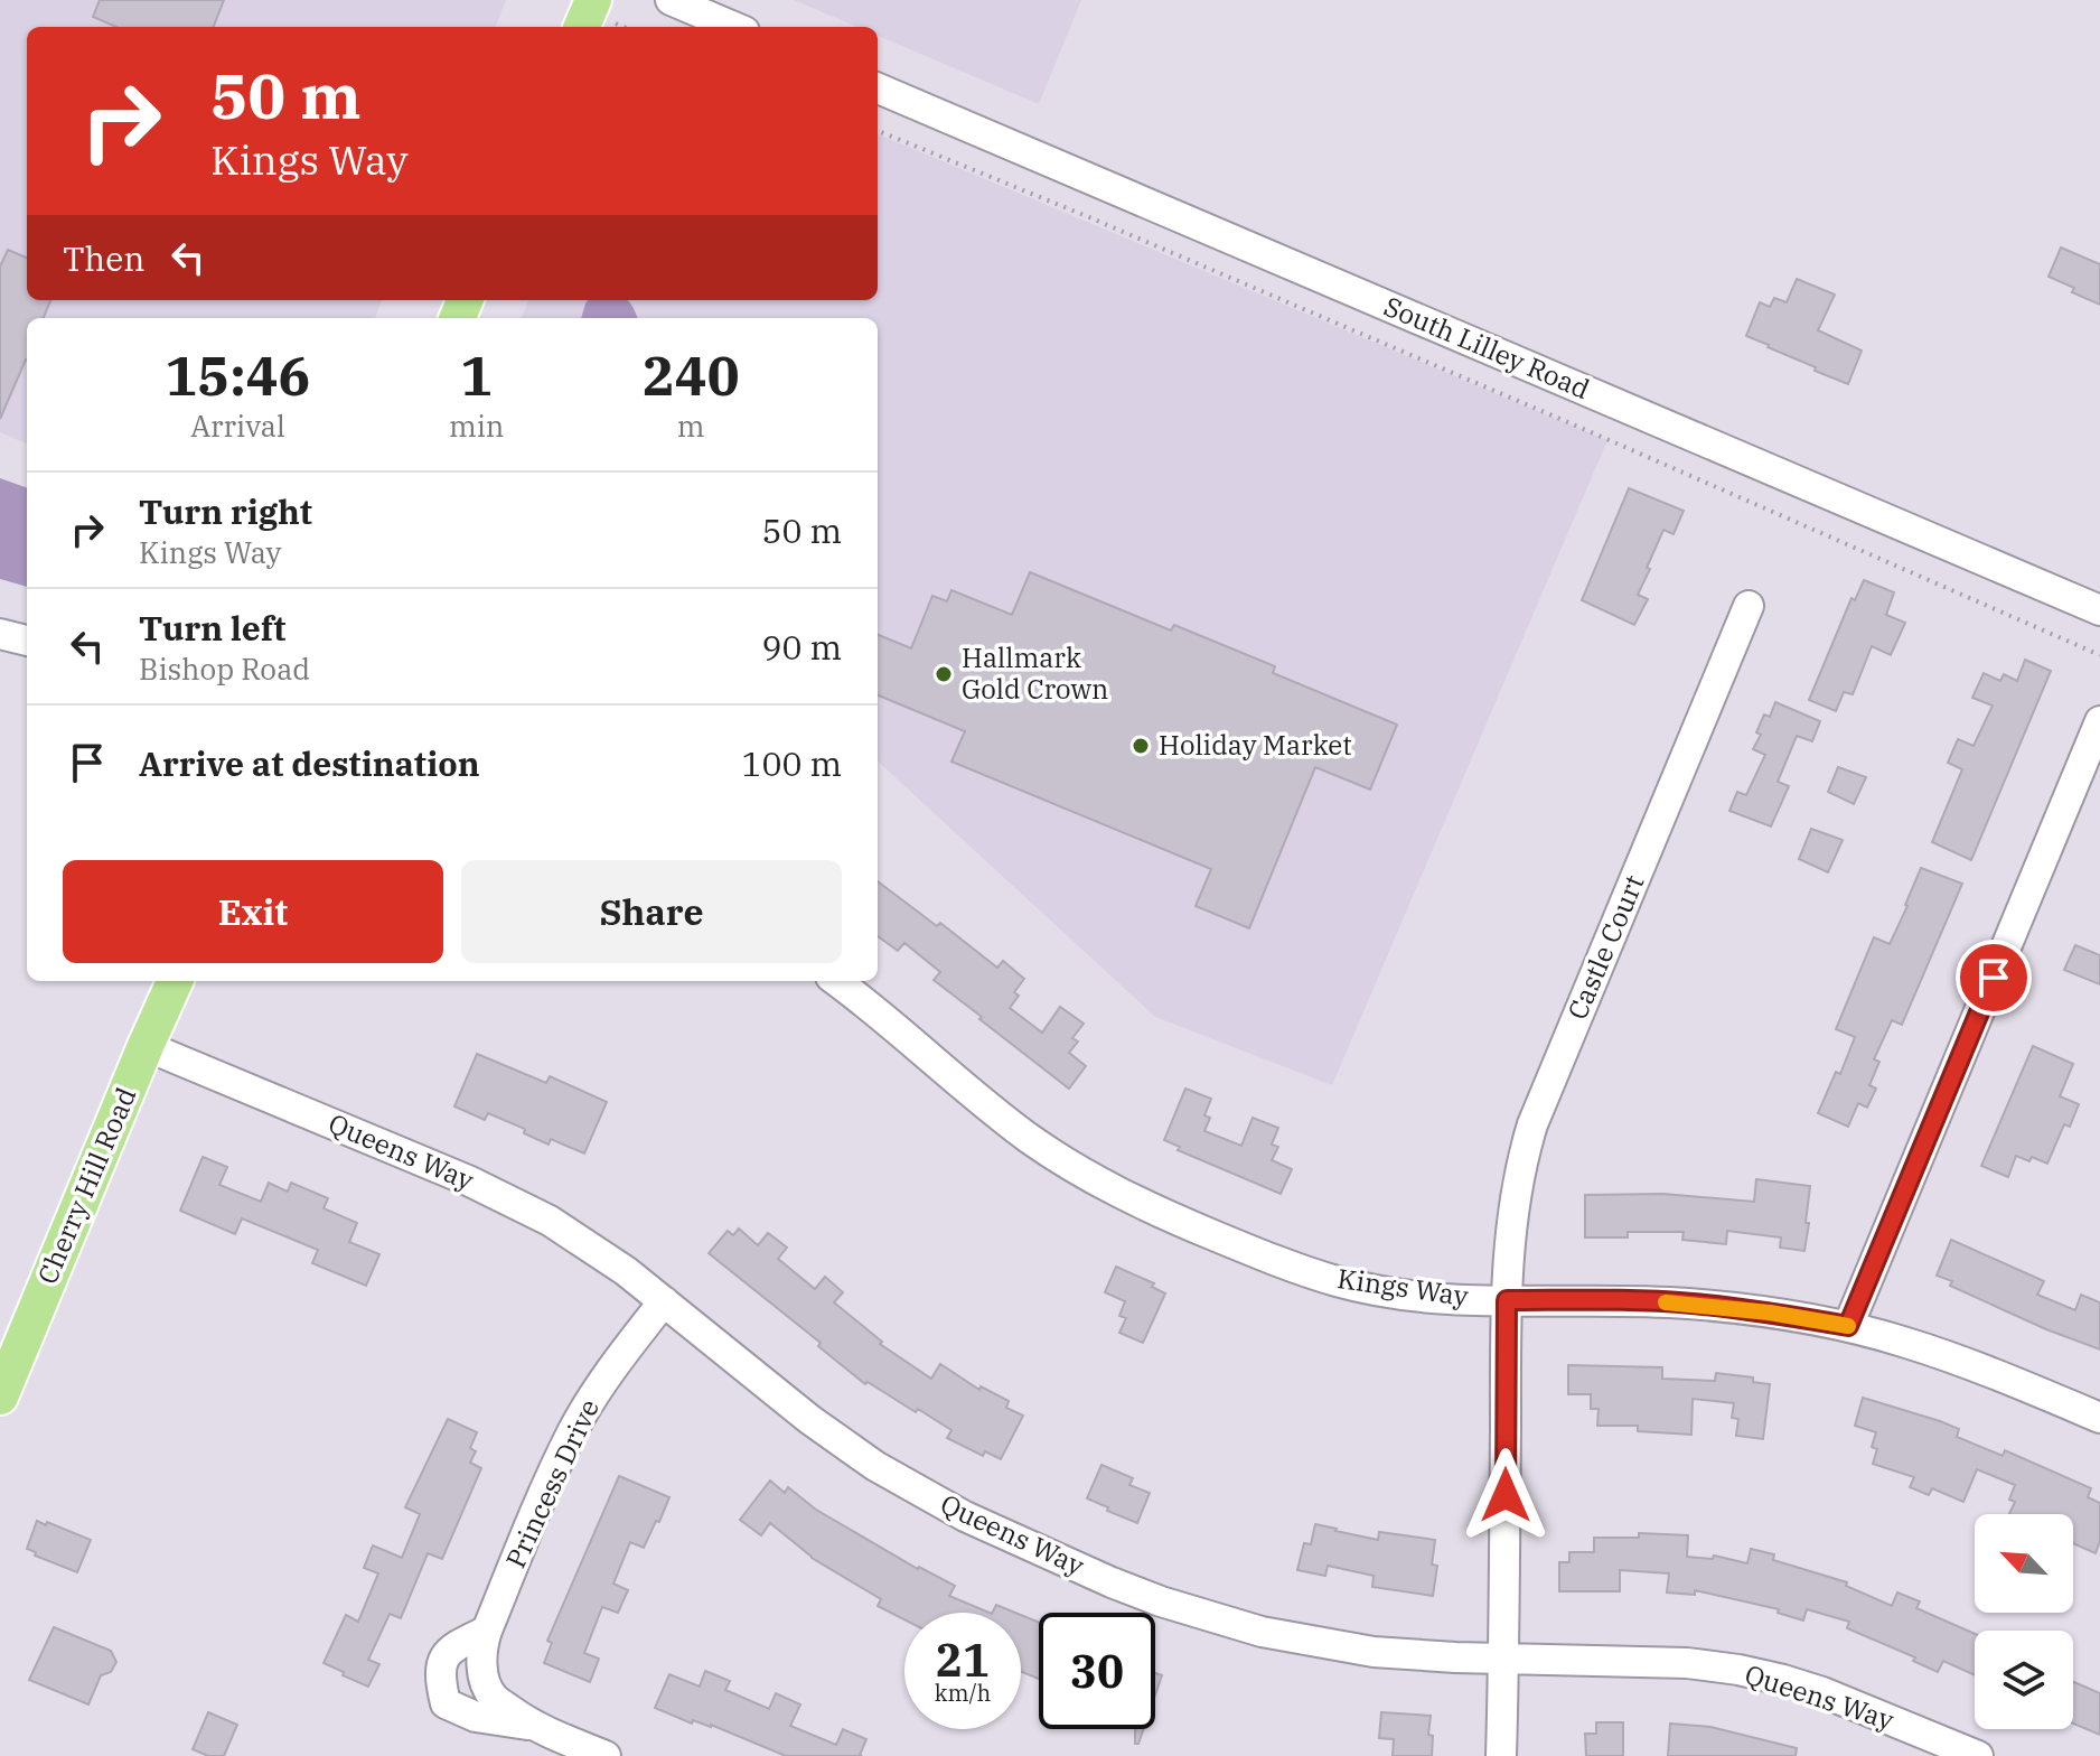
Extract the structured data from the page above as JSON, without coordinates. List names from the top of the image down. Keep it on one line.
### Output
{"streets":{"main road":["Cherry Hill Road"],"street":["South Lilley Road","Castle Court","Queens Way","Kings Way","Princess Drive"]},"crossings":[["Castle Court","Queens Way"],["Castle Court","Kings Way"],["Queens Way","Cherry Hill Road"],["Queens Way","Princess Drive"]],"places":["Hallmark Gold Crown","Holiday Market"],"north":"top left","page":{"turn":["50 m","Kings Way"],"then":"Then","eta":["15:46","Arrival","1","min","240","m"],"list":[{"name":"Turn right","note":"Kings Way","value":"50 m"},{"name":"Turn left","note":"Bishop Road","value":"90 m"},{"name":"Arrive at destination","value":"100 m"}],"buttons":["Exit","Share"],"speed":"21 km/h","limit":"30"}}
